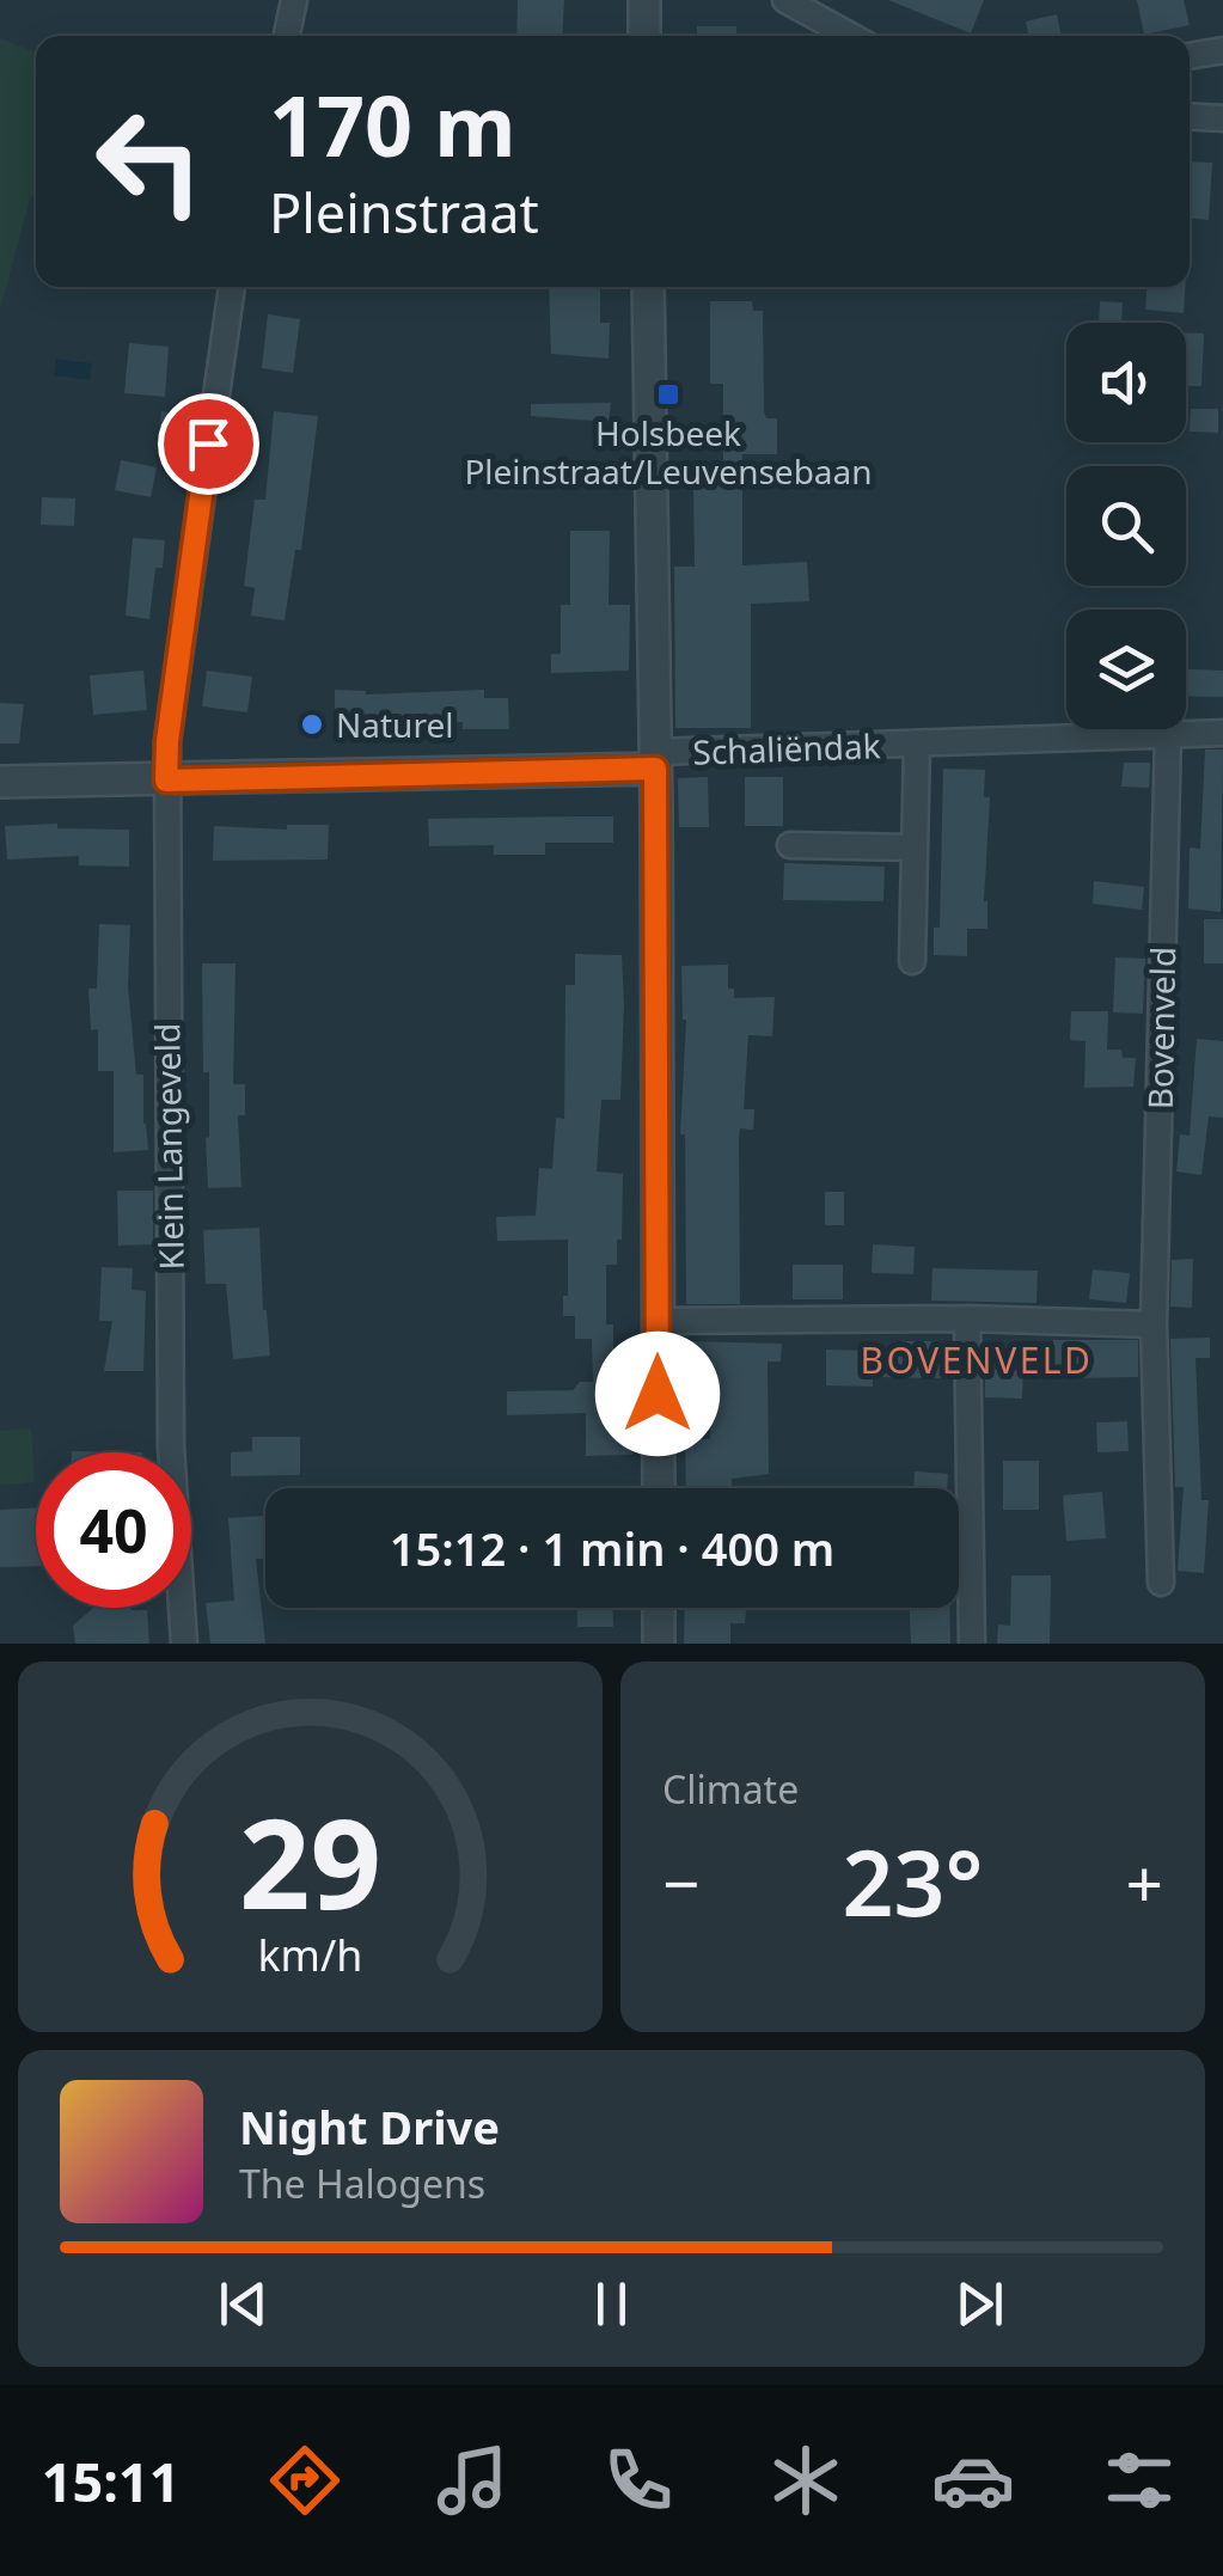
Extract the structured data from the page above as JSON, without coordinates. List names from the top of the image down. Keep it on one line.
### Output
{"streets":{"street":["Schaliëndak","Bovenveld","Klein Langeveld"]},"crossings":[["Schaliëndak","Bovenveld"]],"districts":["BOVENVELD"],"places":{"transit":["Holsbeek Pleinstraat/Leuvensebaan"],"other":["Naturel"]},"page":{"turn":["170 m","Pleinstraat"],"limit":"40","trip":"15:12 · 1 min · 400 m","tile":"Climate","heat":["−","23°","+"],"song":["Night Drive","The Halogens"],"tabs":"15:11","gauge":["29","km/h"]}}
